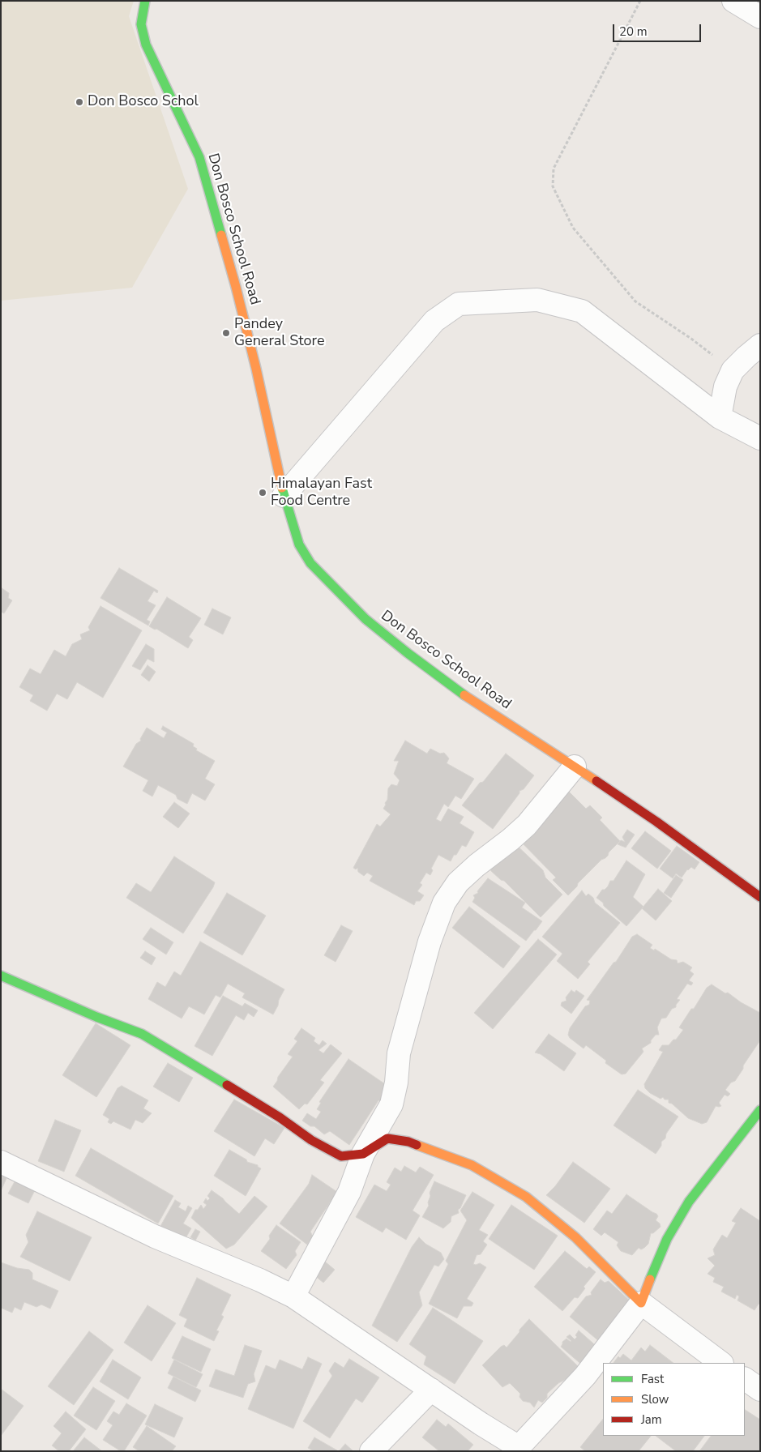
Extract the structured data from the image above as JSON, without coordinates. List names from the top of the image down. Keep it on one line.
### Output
{"streets":{"street":["Don Bosco School Road"]},"places":["Don Bosco Schol","Pandey General Store","Himalayan Fast Food Centre"],"legend":["Fast","Slow","Jam"],"scale_bar":"20 m"}
